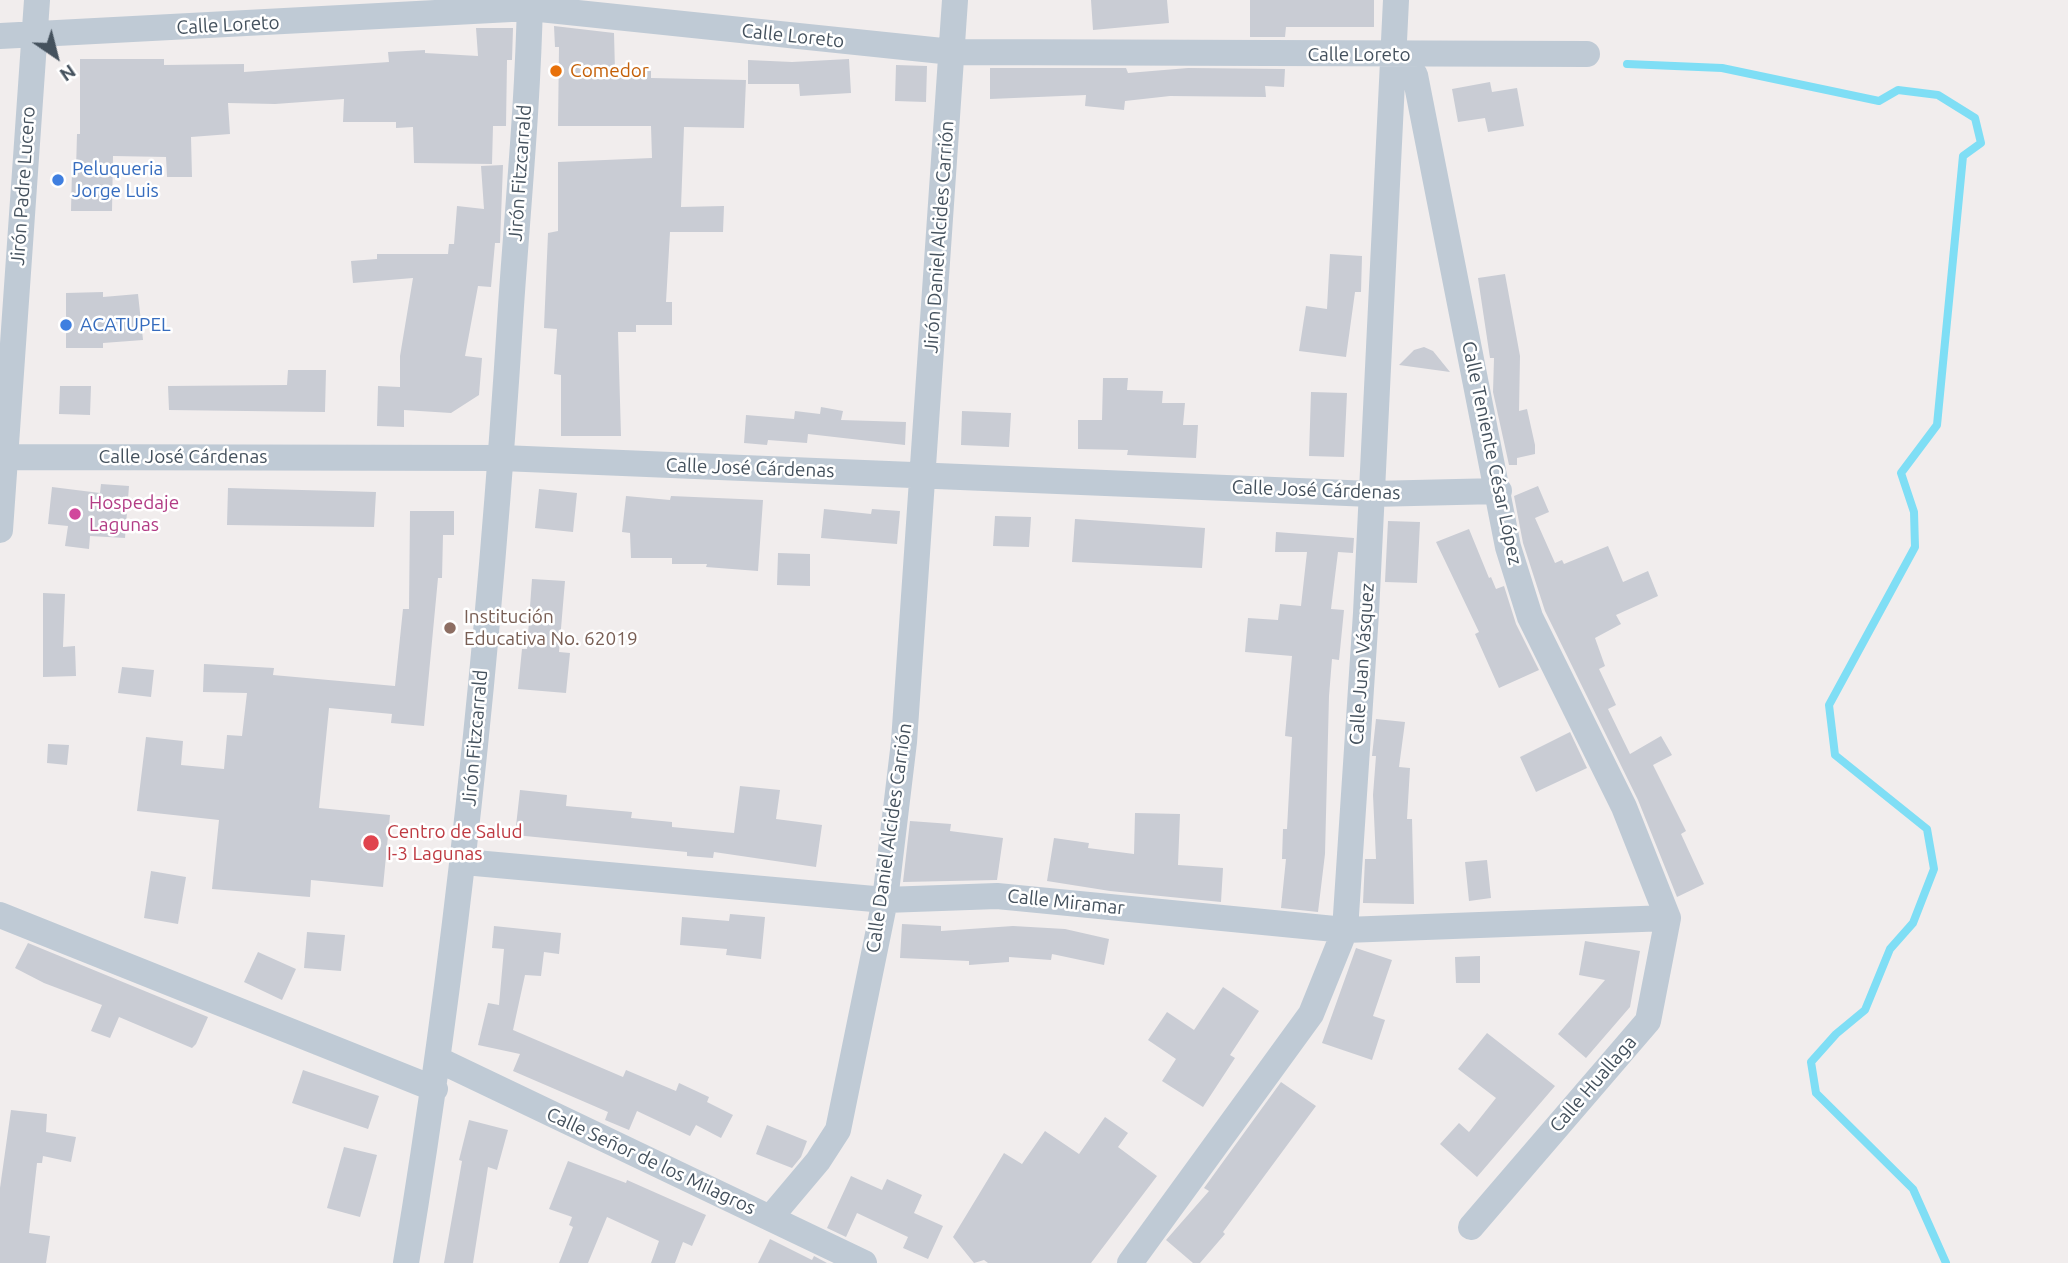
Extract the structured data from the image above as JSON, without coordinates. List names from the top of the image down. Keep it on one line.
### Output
{"streets":{"street":["Calle Loreto","Jirón Fitzcarrald","Jirón Padre Lucero","Jirón Daniel Alcides Carrión","Calle Teniente César López","Calle José Cárdenas","Calle Juan Vásquez","Calle Daniel Alcides Carrión","Calle Miramar","Calle Huallaga","Calle Señor de los Milagros"]},"crossings":[["Calle Loreto","Jirón Fitzcarrald"],["Calle Loreto","Jirón Padre Lucero"],["Calle Loreto","Jirón Daniel Alcides Carrión"],["Calle Loreto","Calle Teniente César López"],["Calle Loreto","Calle Juan Vásquez"],["Jirón Fitzcarrald","Calle José Cárdenas"],["Jirón Fitzcarrald","Calle Miramar"],["Jirón Fitzcarrald","Calle Señor de los Milagros"],["Jirón Padre Lucero","Calle José Cárdenas"],["Jirón Daniel Alcides Carrión","Calle José Cárdenas"],["Jirón Daniel Alcides Carrión","Calle Daniel Alcides Carrión"],["Calle Teniente César López","Calle José Cárdenas"],["Calle Teniente César López","Calle Juan Vásquez"],["Calle Teniente César López","Calle Miramar"],["Calle Teniente César López","Calle Huallaga"],["Calle José Cárdenas","Calle Juan Vásquez"],["Calle José Cárdenas","Calle Daniel Alcides Carrión"],["Calle Juan Vásquez","Calle Miramar"],["Calle Daniel Alcides Carrión","Calle Miramar"],["Calle Daniel Alcides Carrión","Calle Señor de los Milagros"],["Calle Miramar","Calle Huallaga"]],"places":["Comedor","Peluqueria Jorge Luis","ACATUPEL","Hospedaje Lagunas","Institución Educativa No. 62019","Centro de Salud I-3 Lagunas"],"north":"bottom right"}
